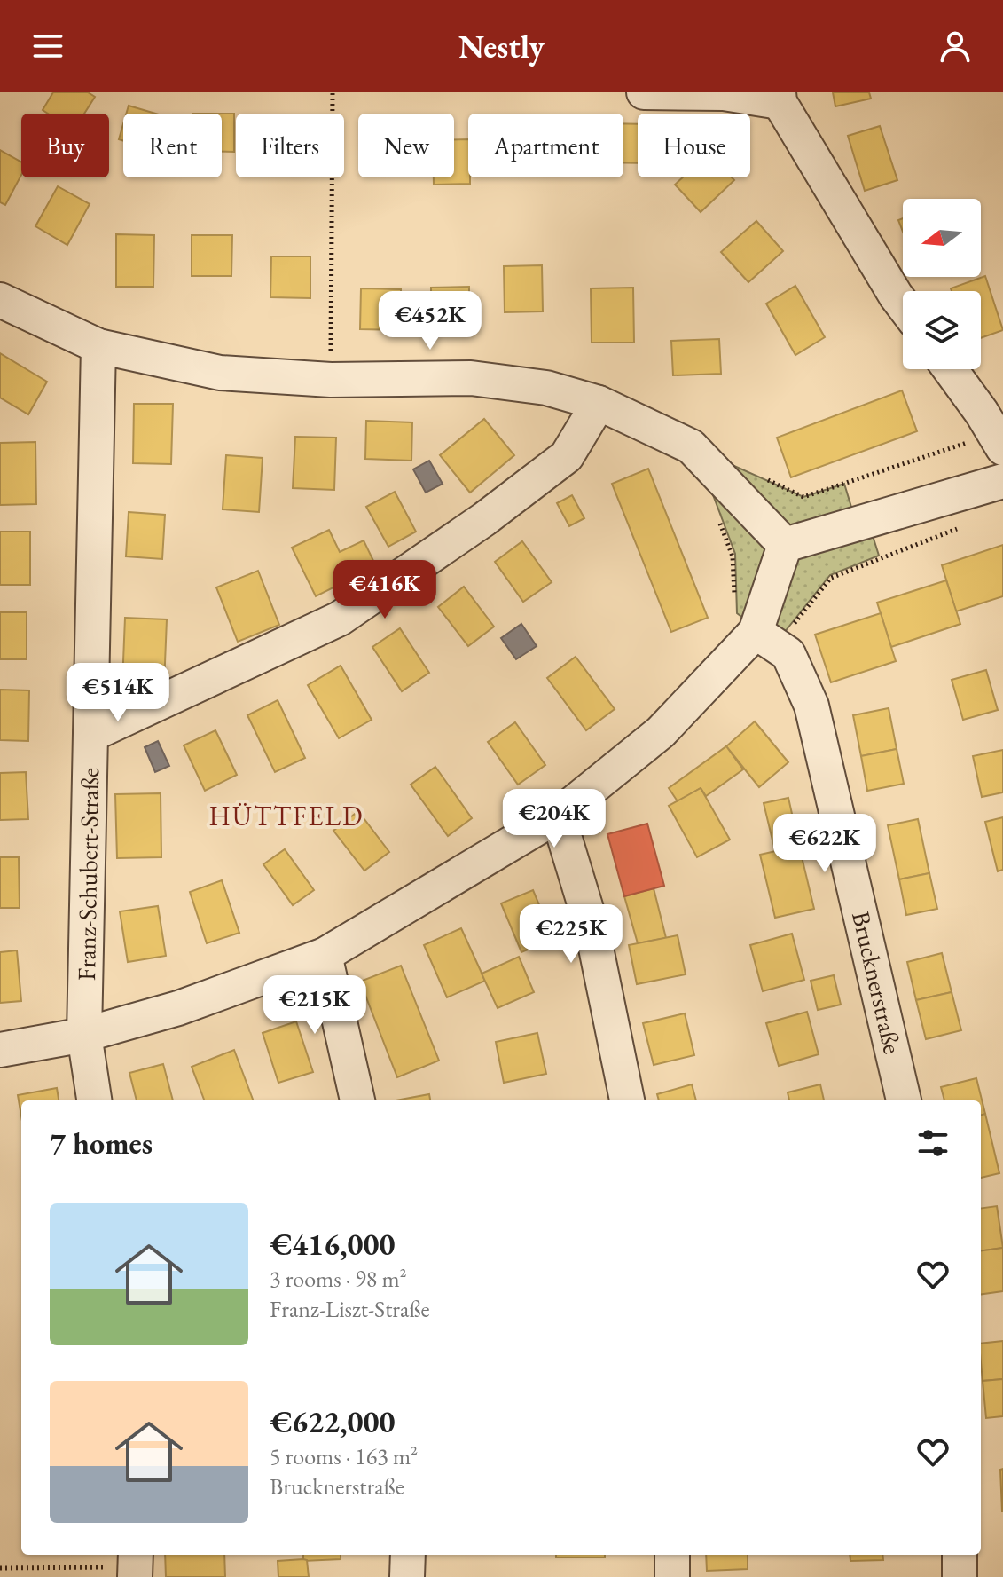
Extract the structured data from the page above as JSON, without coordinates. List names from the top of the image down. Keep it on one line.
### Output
{"streets":{"street":["Franz-Schubert-Straße","Brucknerstraße"]},"districts":["HÜTTFELD"],"north":"left","page":{"header":"Nestly","chip":["Buy","Rent","Filters","New","Apartment","House"],"price":["€452K","€416K","€514K","€204K","€622K","€225K","€215K"],"heading":"7 homes","list":[{"name":"€416,000","note":"3 rooms · 98 m² · Franz-Liszt-Straße"},{"name":"€622,000","note":"5 rooms · 163 m² · Brucknerstraße"}]}}
